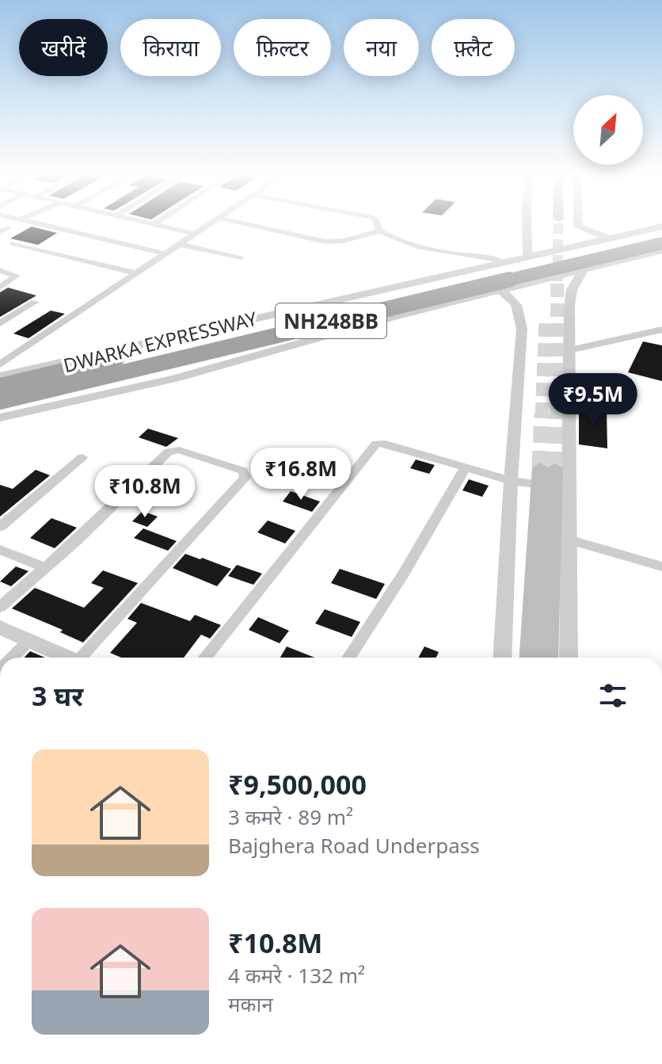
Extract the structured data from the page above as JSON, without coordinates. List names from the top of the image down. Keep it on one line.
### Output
{"streets":{"highway":["NH248BB","DWARKA EXPRESSWAY"]},"north":"top right","page":{"chip":["खरीदें","किराया","फ़िल्टर","नया","फ़्लैट"],"price":["₹9.5M","₹16.8M","₹10.8M"],"heading":"3 घर","list":[{"name":"₹9,500,000","note":"3 कमरे · 89 m² · Bajghera Road Underpass"},{"name":"₹10.8M","note":"4 कमरे · 132 m² · मकान"}]}}
